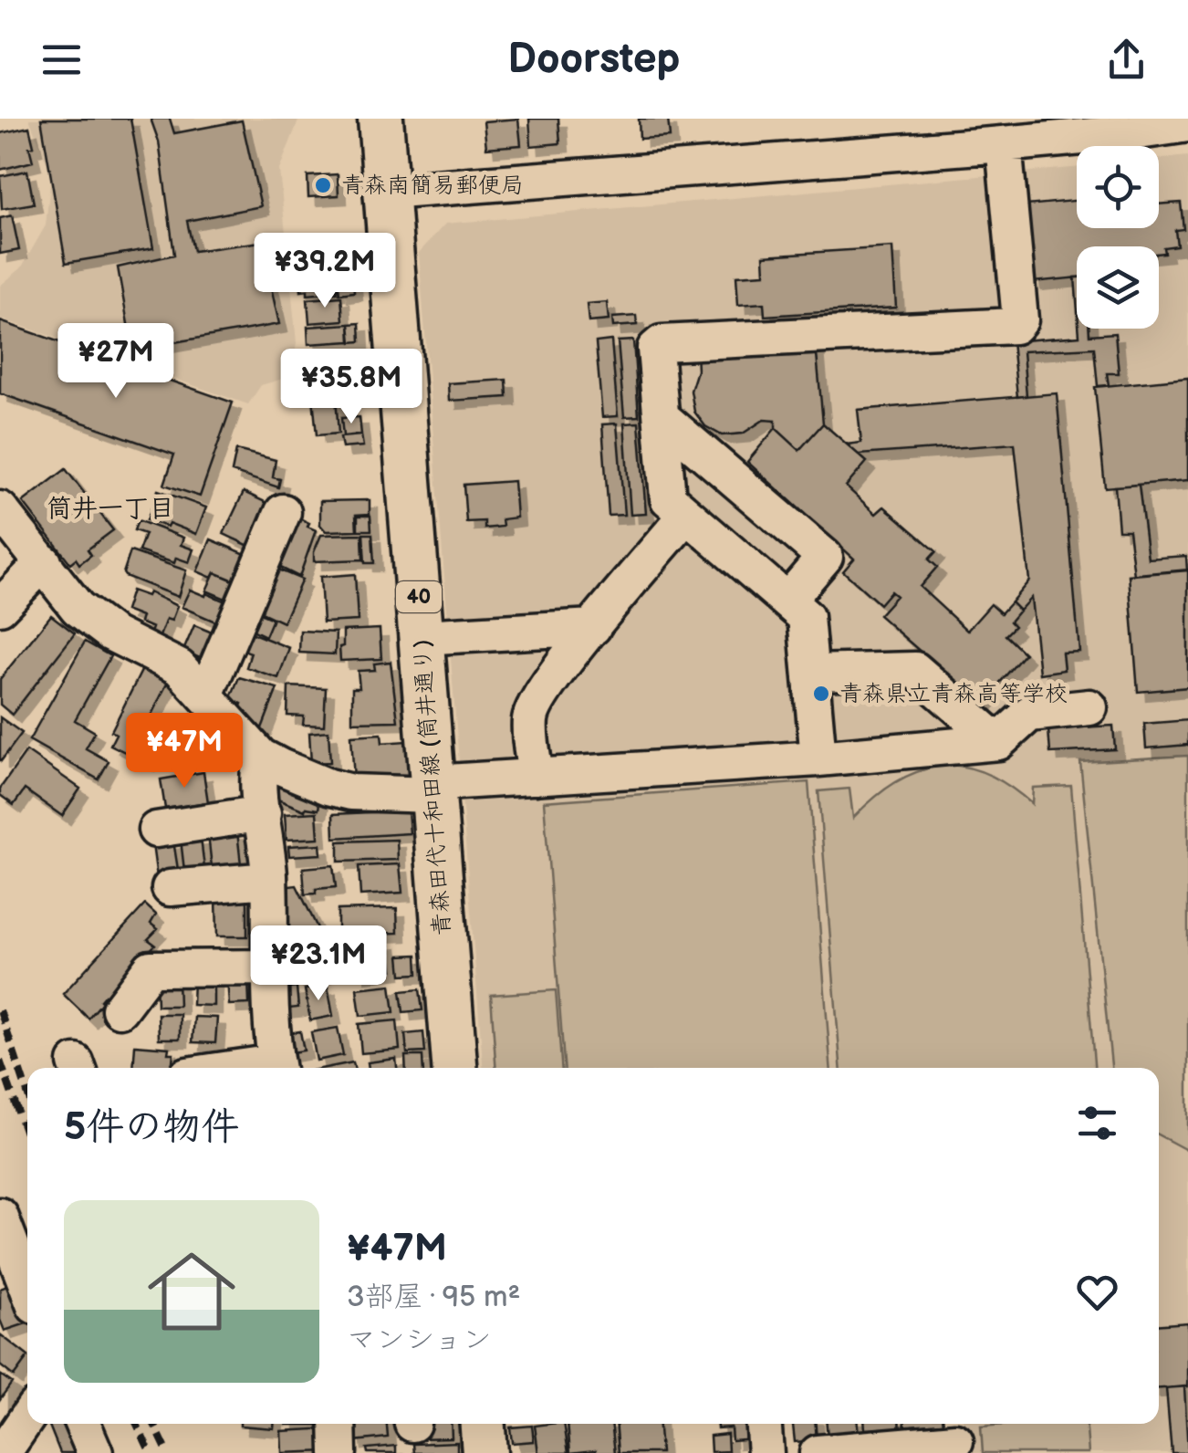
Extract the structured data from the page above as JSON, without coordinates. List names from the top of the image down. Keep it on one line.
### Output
{"streets":{"main road":["40","青森田代十和田線 (筒井通り)"]},"districts":["筒井一丁目"],"places":["青森南簡易郵便局","青森県立青森高等学校"],"page":{"header":"Doorstep","price":["¥39.2M","¥27M","¥35.8M","¥47M","¥23.1M"],"heading":"5件の物件","list":[{"name":"¥47M","note":"3部屋 · 95 m² · マンション"}]}}
